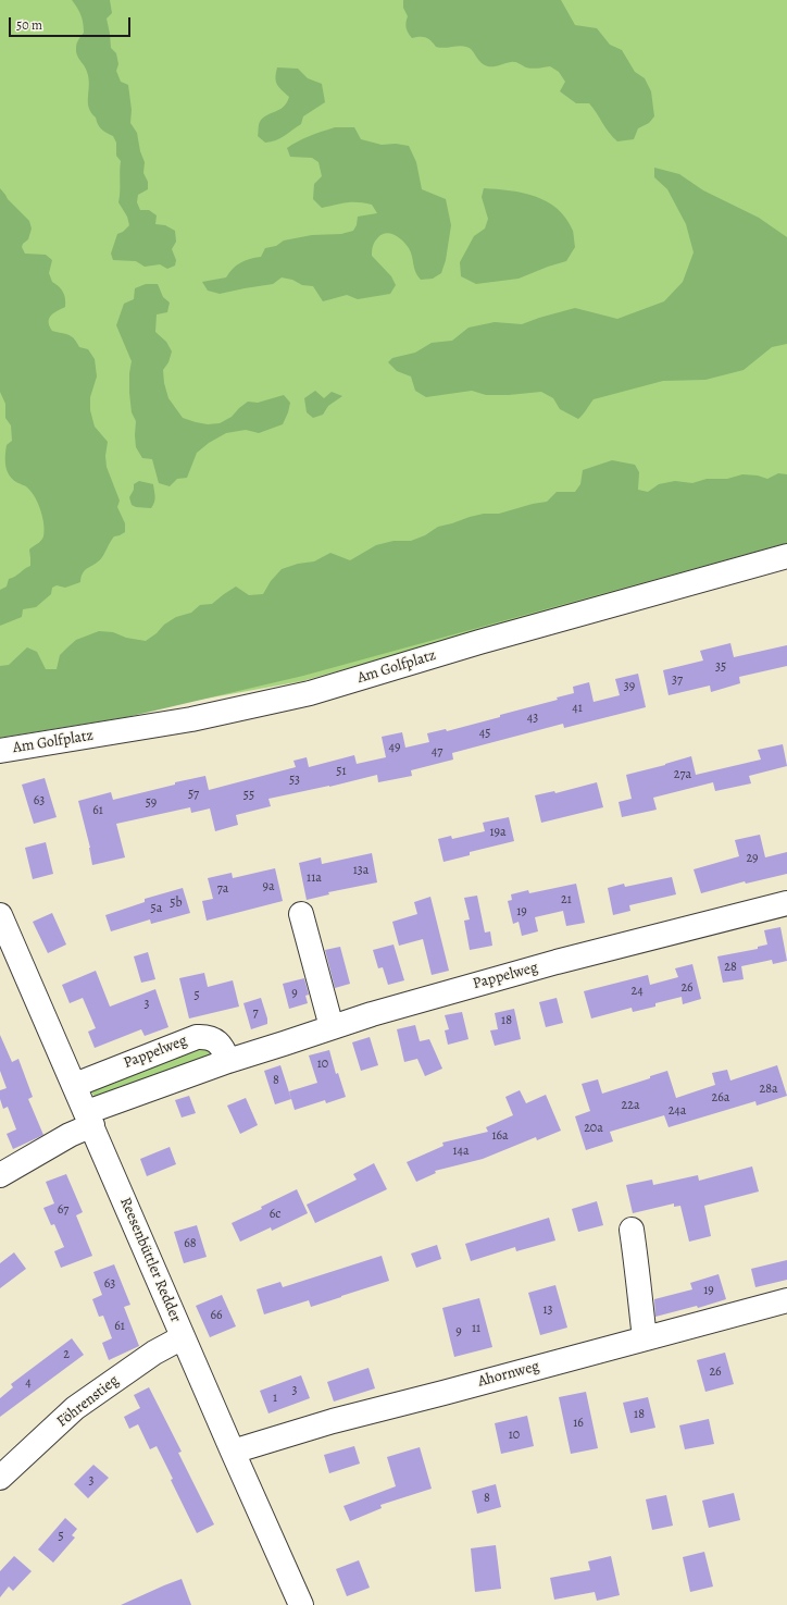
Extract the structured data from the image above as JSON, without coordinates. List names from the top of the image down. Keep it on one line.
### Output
{"streets":{"street":["Am Golfplatz","Pappelweg","Reesenbüttler Redder","Ahornweg","Föhrenstieg"]},"crossings":[["Pappelweg","Reesenbüttler Redder"],["Reesenbüttler Redder","Ahornweg"],["Reesenbüttler Redder","Föhrenstieg"]],"house_numbers":["35","37","39","41","43","45","49","47","51","27a","53","57","55","63","59","61","19a","29","13a","11a","9a","7a","21","5b","5a","19","28","26","24","9","5","3","7","18","10","8","28a","26a","22a","24a","20a","16a","14a","67","6c","68","63","19","13","66","61","11","9","2","26","4","3","1","18","16","10","3","8","5"],"scale_bar":"50 m"}
